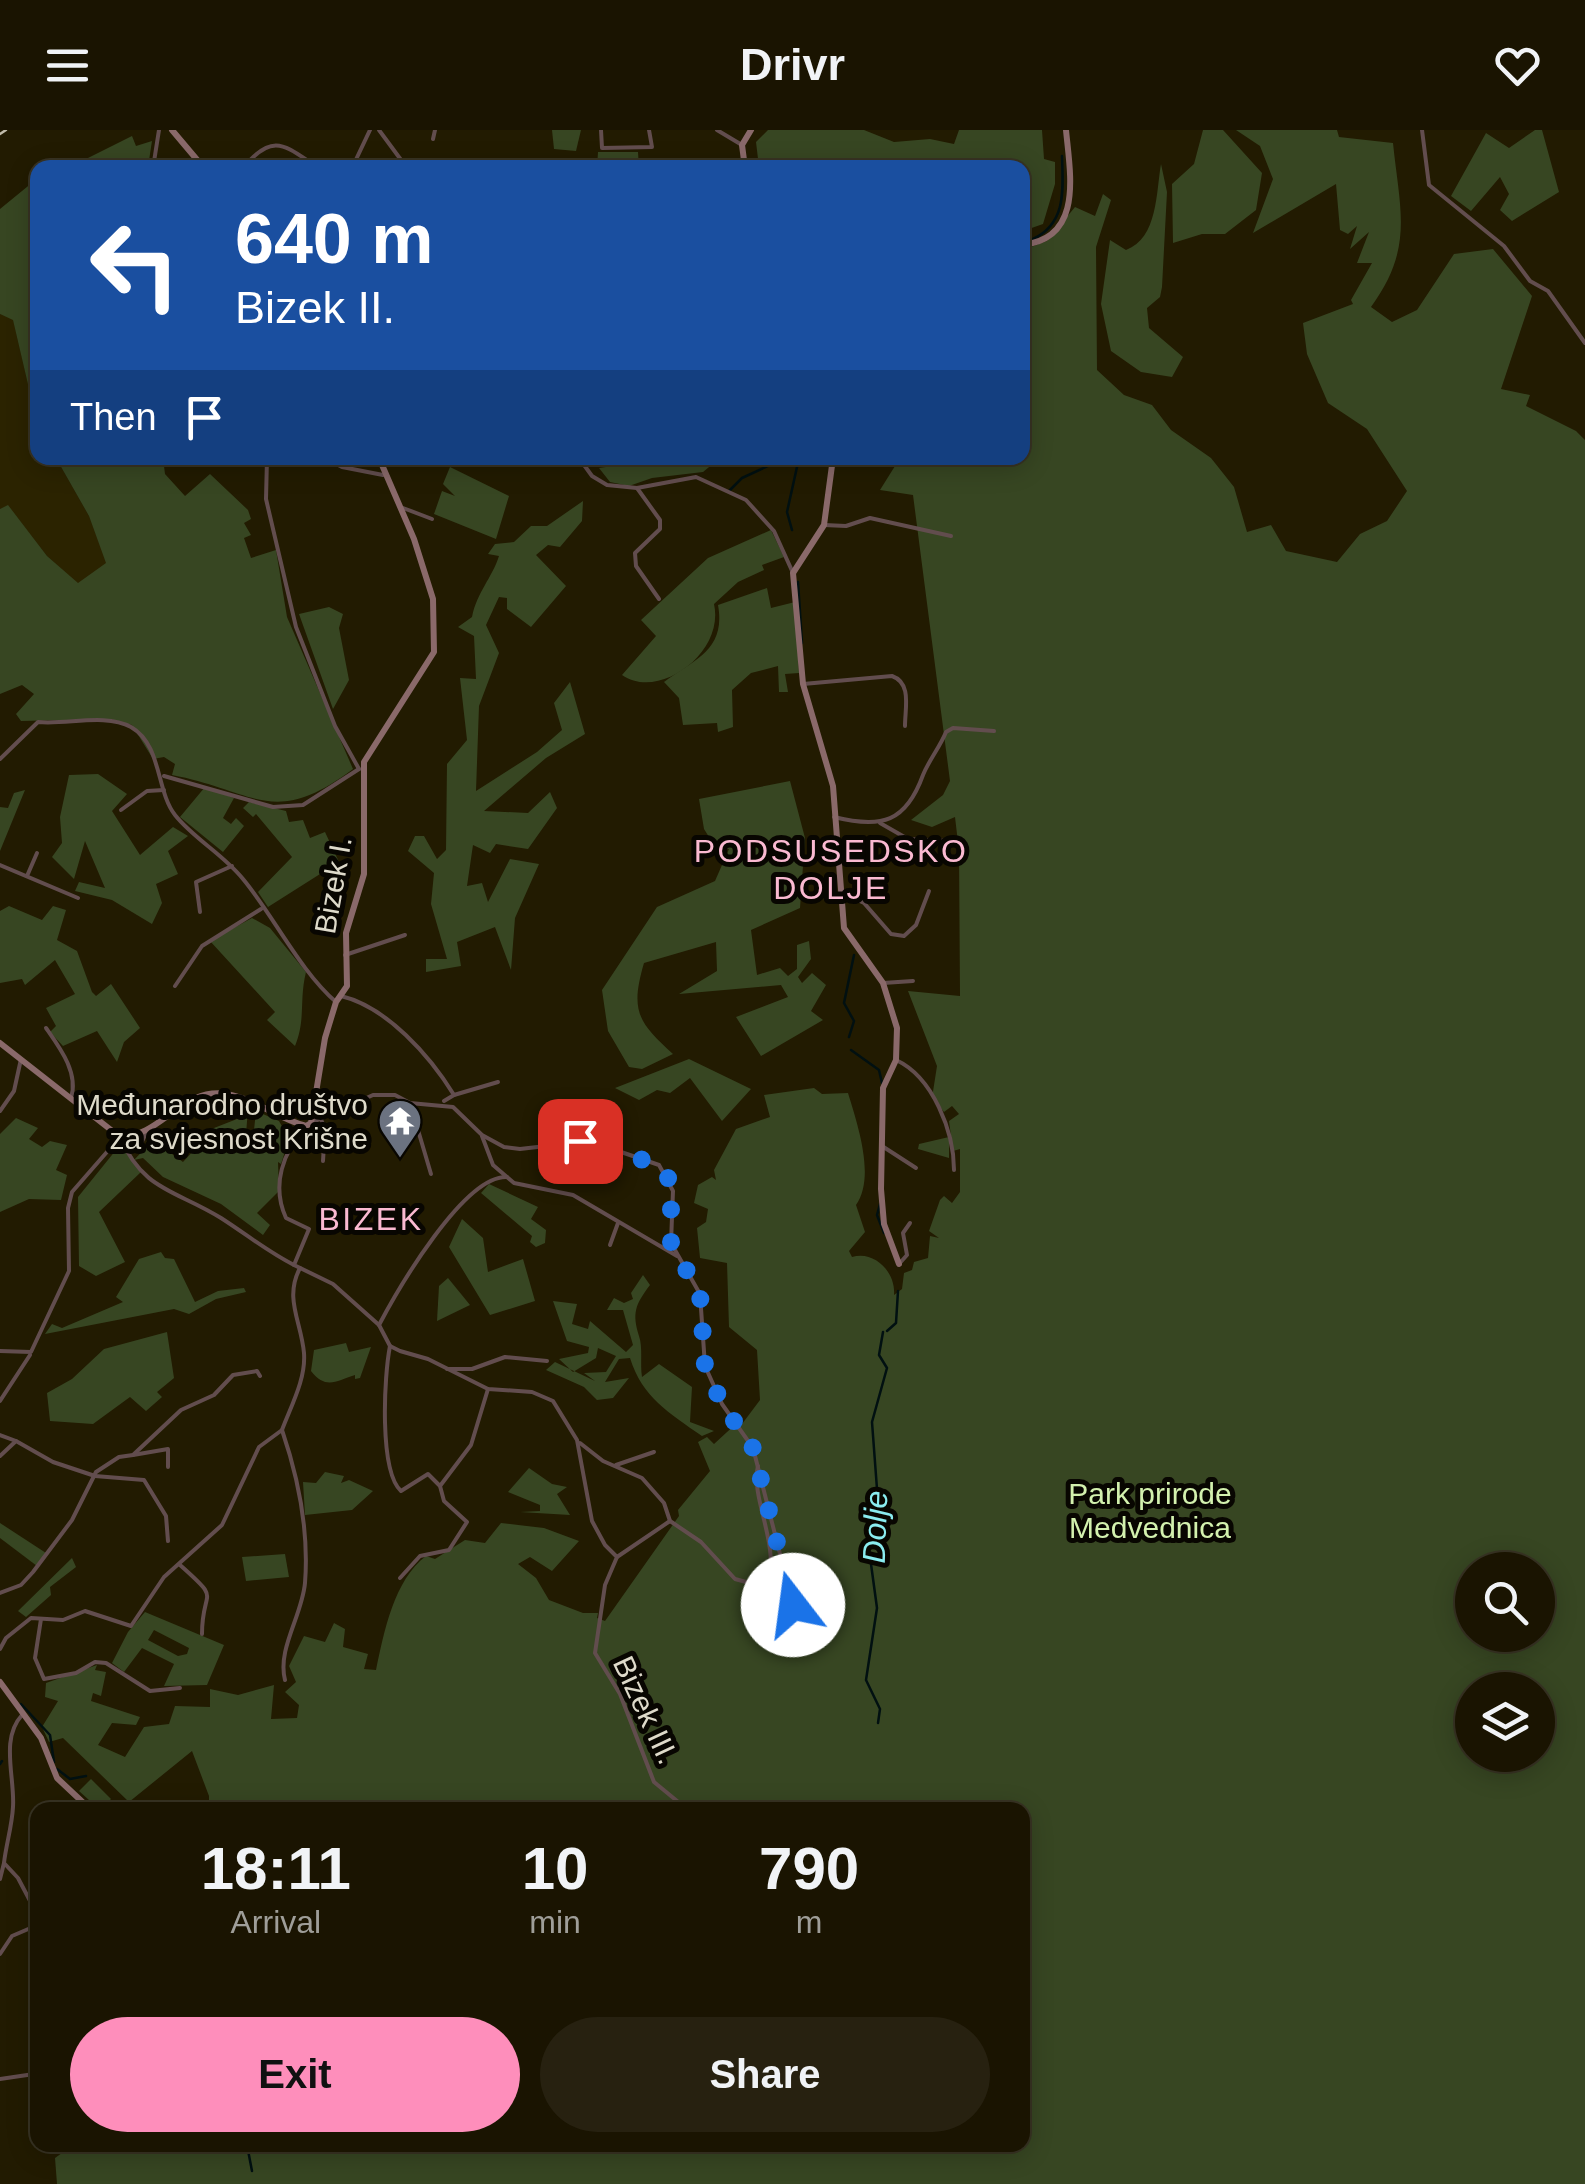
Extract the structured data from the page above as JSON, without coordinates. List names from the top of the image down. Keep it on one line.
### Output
{"streets":{"street":["Bizek I.","Bizek III."]},"districts":["PODSUSEDSKO DOLJE","BIZEK"],"water":["Dolje"],"parks":["Park prirode Medvednica"],"places":{"temple":["Međunarodno društvo za svjesnost Krišne"]},"page":{"header":"Drivr","turn":["640 m","Bizek II."],"then":"Then","eta":["18:11","Arrival","10","min","790","m"],"buttons":["Exit","Share"]}}
